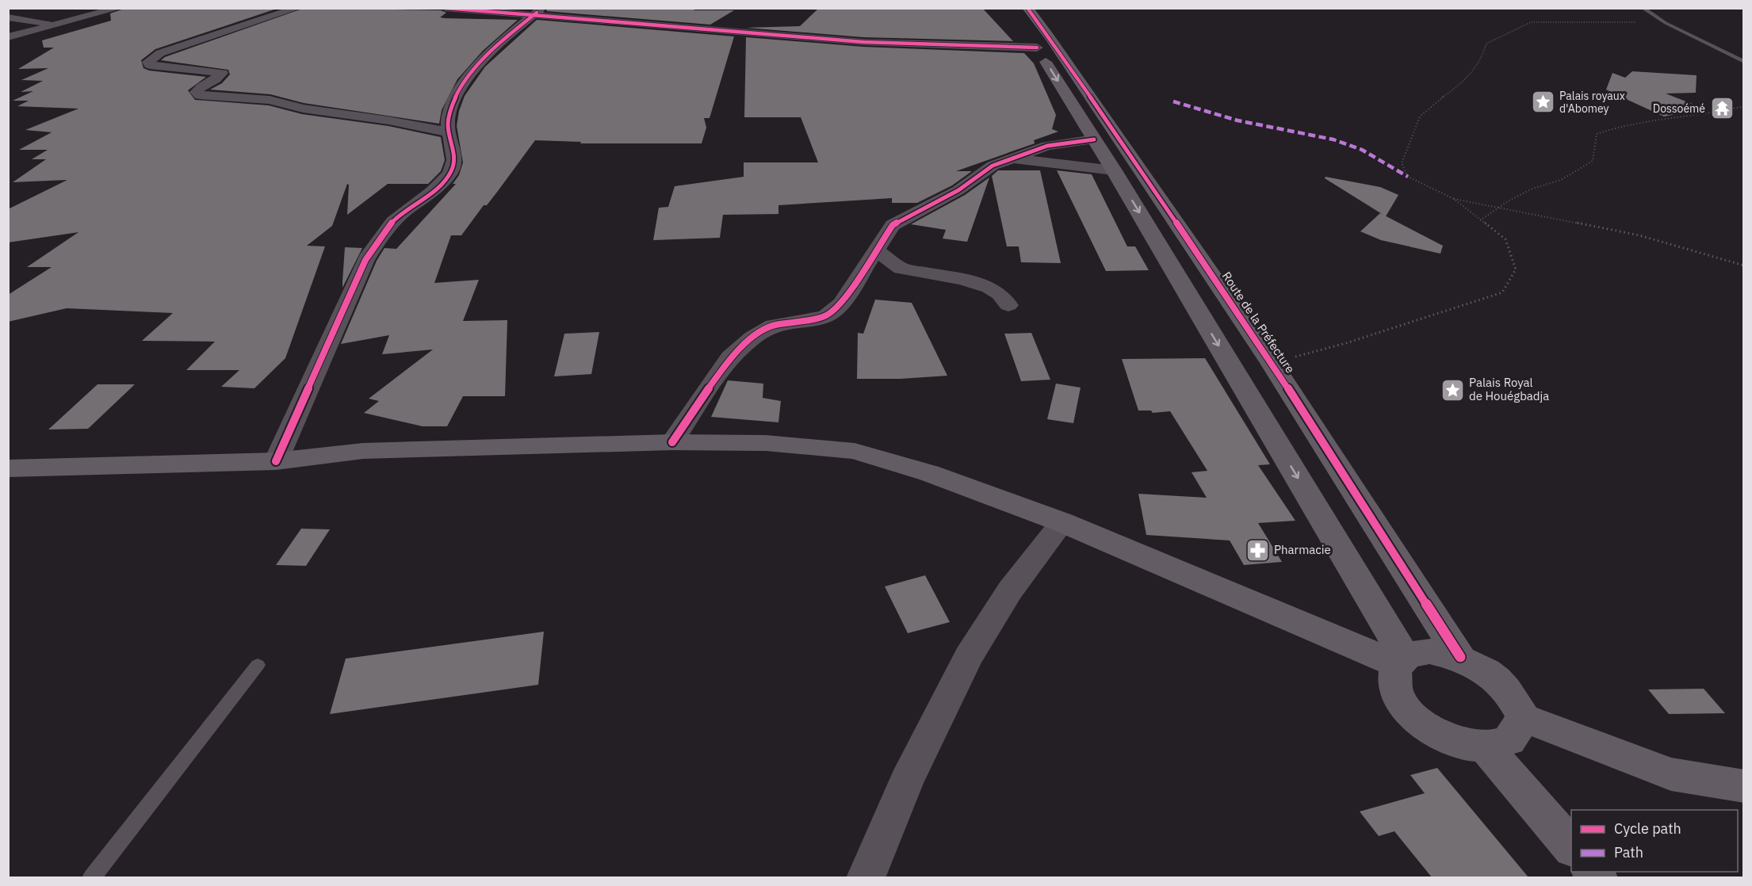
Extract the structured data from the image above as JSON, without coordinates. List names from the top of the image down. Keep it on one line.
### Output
{"streets":{"street":["Route de la Préfecture"]},"places":{"place":["Palais royaux d'Abomey","Palais Royal de Houégbadja"],"temple":["Dossoémé"],"pharmacy":["Pharmacie"]},"legend":["Cycle path","Path"]}
